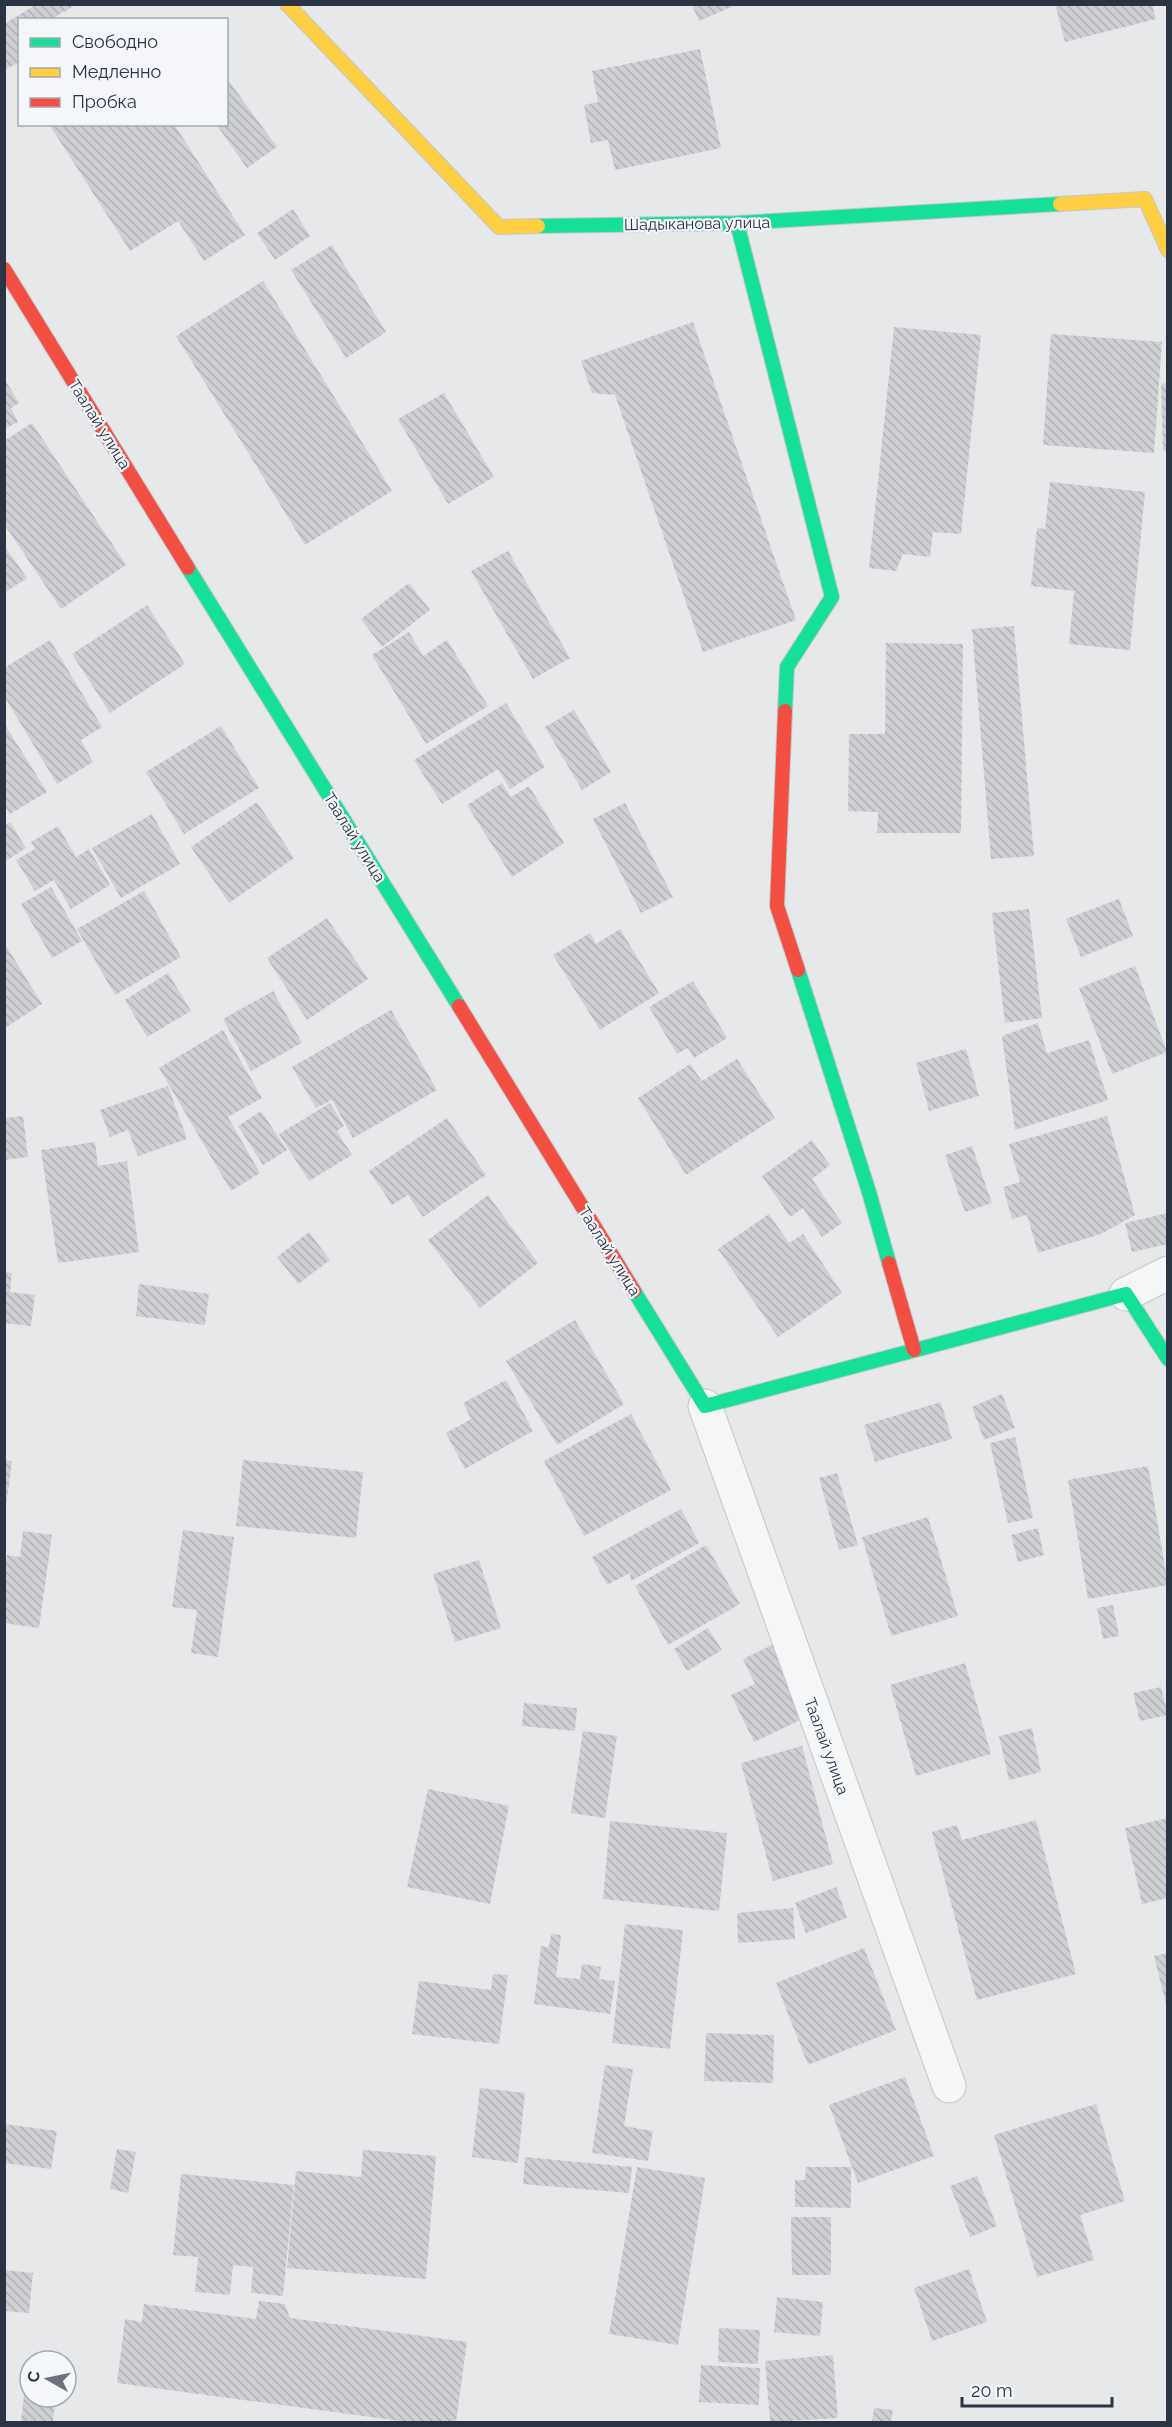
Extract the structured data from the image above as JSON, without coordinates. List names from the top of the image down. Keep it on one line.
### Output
{"streets":{"street":["Шадыканова улица","Таалай улица"]},"legend":["Свободно","Медленно","Пробка"],"scale_bar":"20 m","north":"left"}
